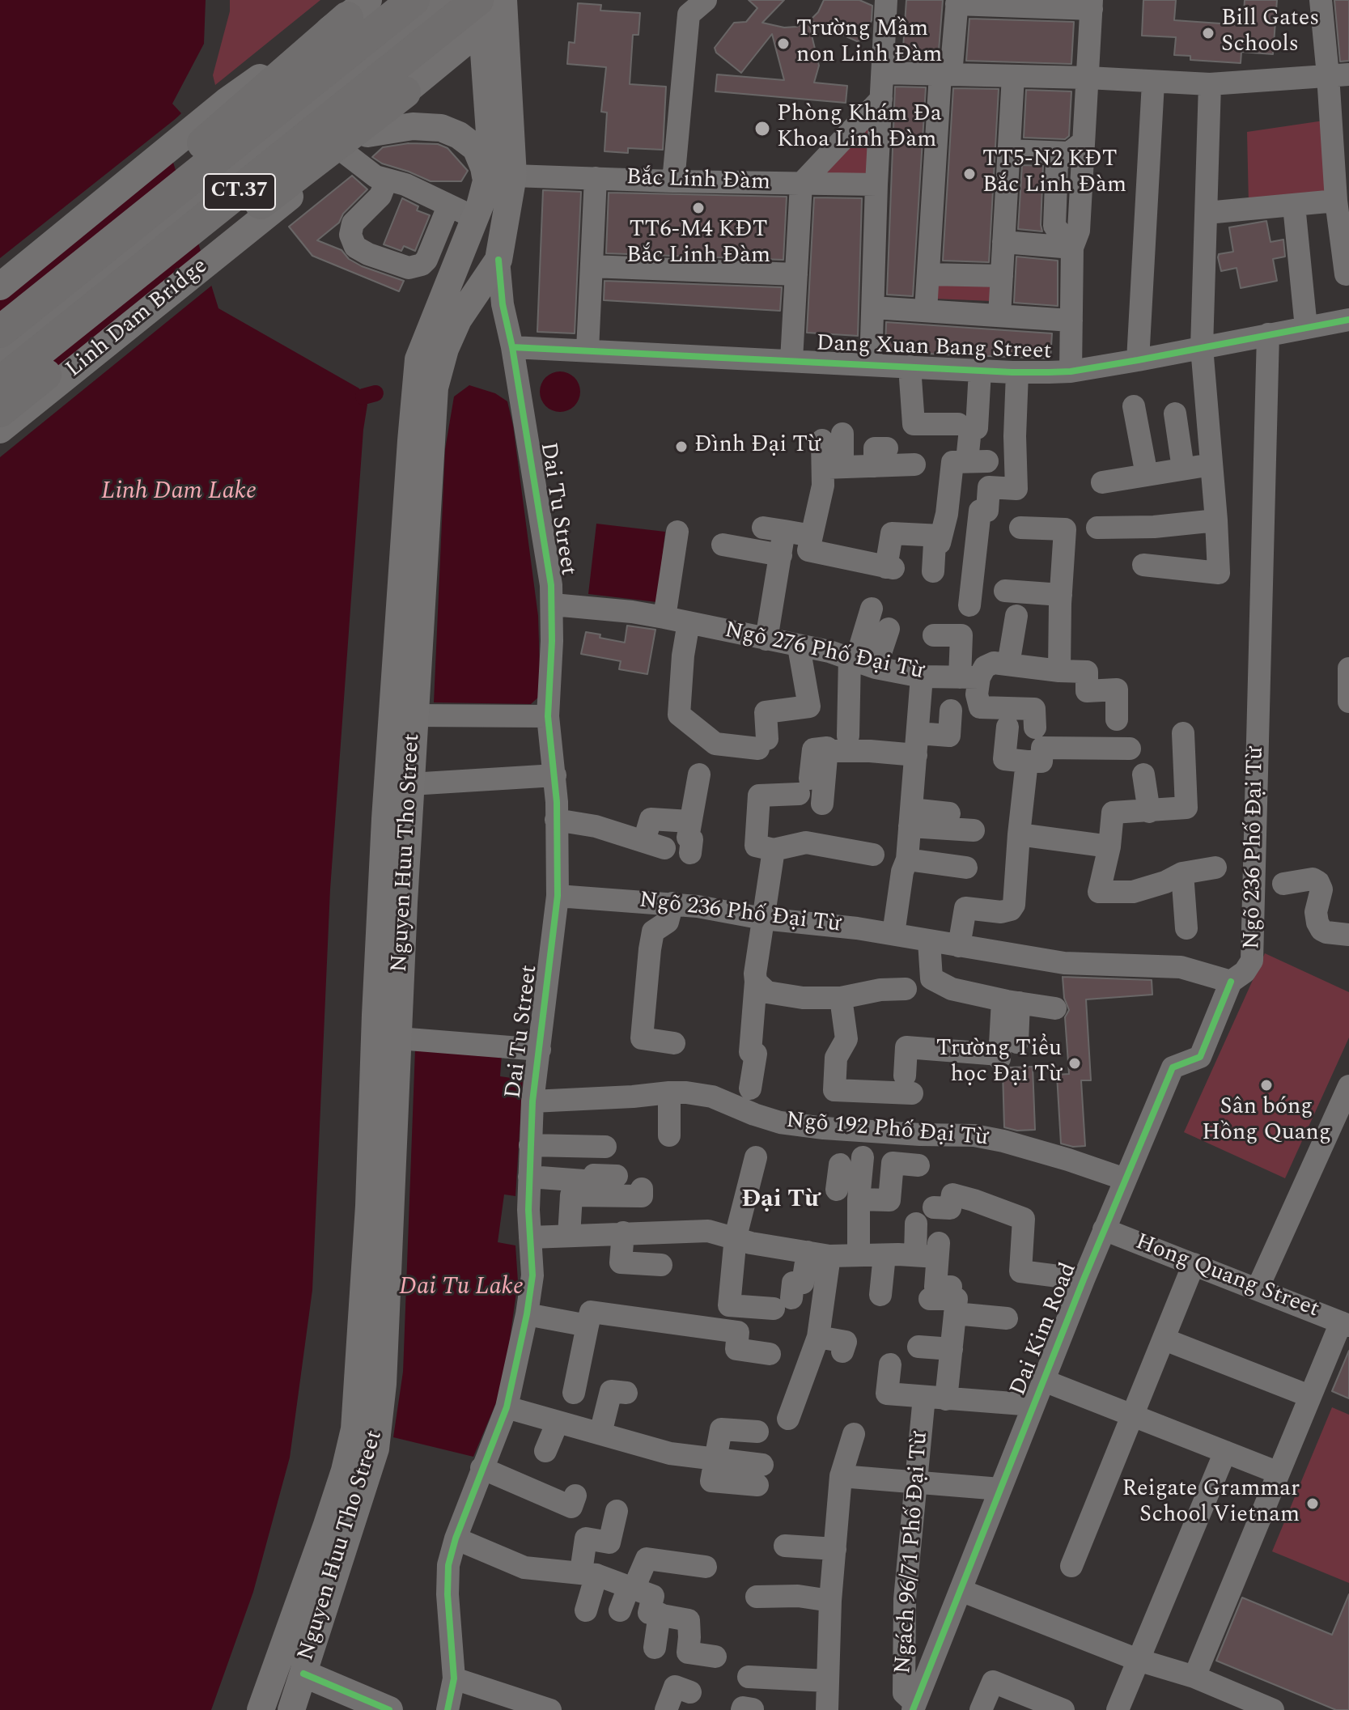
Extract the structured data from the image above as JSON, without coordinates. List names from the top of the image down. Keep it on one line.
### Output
{"streets":{"highway":["CT.37"],"main road":["Linh Dam Bridge","Nguyen Huu Tho Street"],"street":["Bắc Linh Đàm","Dang Xuan Bang Street","Dai Tu Street","Ngõ 276 Phố Đại Từ","Ngõ 236 Phố Đại Từ","Ngõ 192 Phố Đại Từ","Hong Quang Street","Dai Kim Road","Ngách 96/71 Phố Đại Từ"]},"crossings":[["Bắc Linh Đàm","Dang Xuan Bang Street"],["Bắc Linh Đàm","Nguyen Huu Tho Street"],["CT.37","Linh Dam Bridge"],["CT.37","Nguyen Huu Tho Street"],["Linh Dam Bridge","Nguyen Huu Tho Street"],["Dang Xuan Bang Street","Dai Tu Street"],["Dang Xuan Bang Street","Ngõ 236 Phố Đại Từ"],["Dai Tu Street","Ngõ 276 Phố Đại Từ"],["Dai Tu Street","Ngõ 236 Phố Đại Từ"],["Dai Tu Street","Nguyen Huu Tho Street"],["Dai Tu Street","Ngõ 192 Phố Đại Từ"],["Ngõ 236 Phố Đại Từ","Dai Kim Road"],["Ngõ 192 Phố Đại Từ","Dai Kim Road"],["Hong Quang Street","Dai Kim Road"],["Dai Kim Road","Ngách 96/71 Phố Đại Từ"]],"districts":["Đại Từ"],"water":["Linh Dam Lake","Dai Tu Lake"],"places":["Bill Gates Schools","Trường Mầm non Linh Đàm","Phòng Khám Đa Khoa Linh Đàm","TT5-N2 KĐT Bắc Linh Đàm","TT6-M4 KĐT Bắc Linh Đàm","Đình Đại Từ","Trường Tiểu học Đại Từ","Sân bóng Hồng Quang","Reigate Grammar School Vietnam"]}
